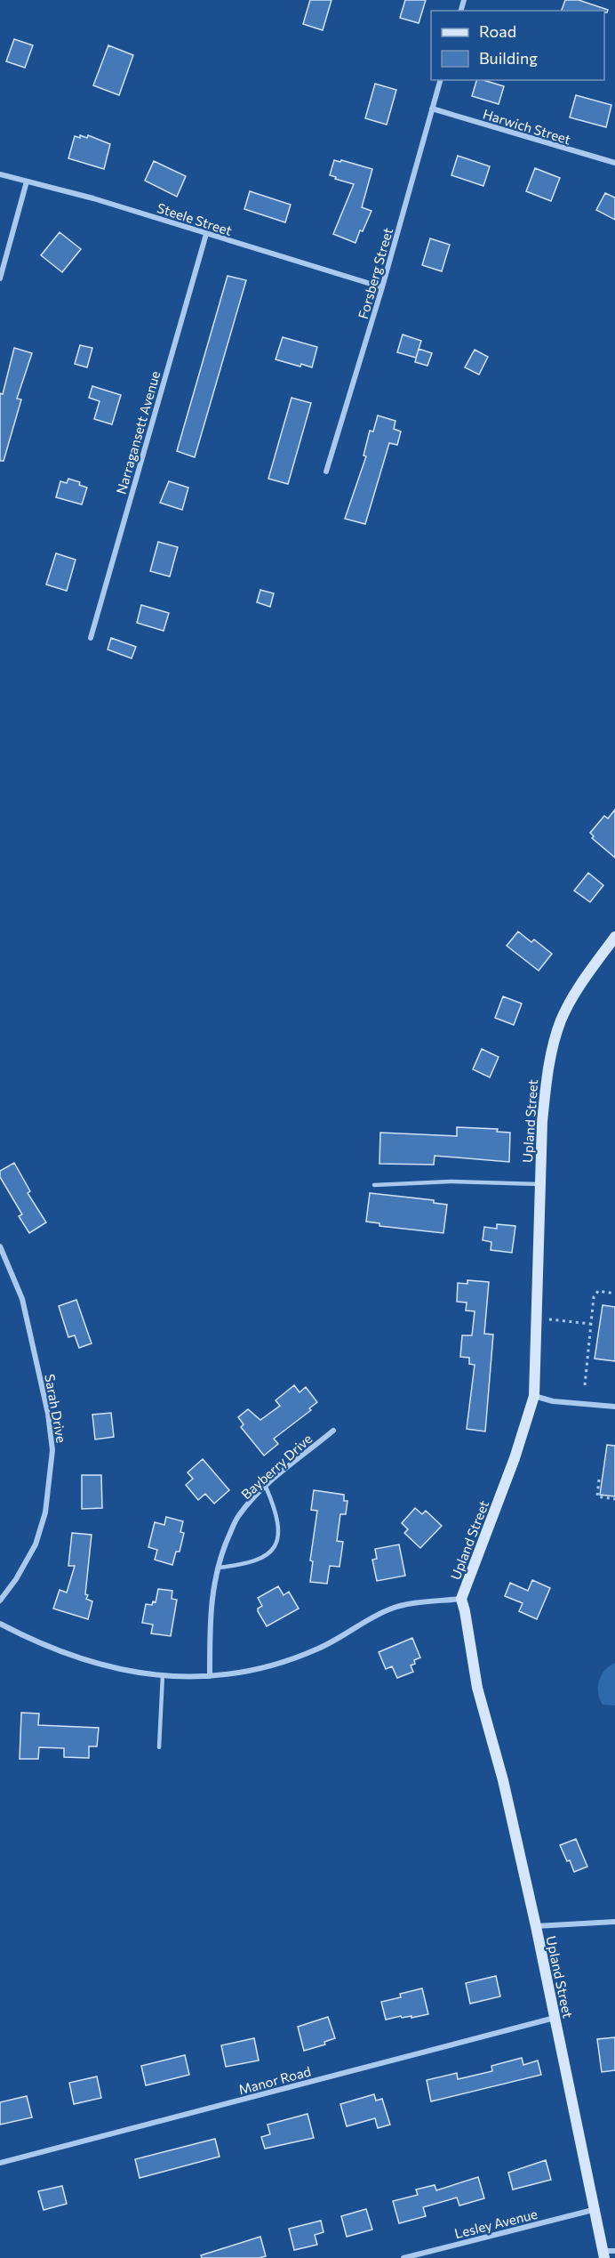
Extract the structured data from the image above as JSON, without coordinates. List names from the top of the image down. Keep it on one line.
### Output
{"streets":{"street":["Harwich Street","Steele Street","Forsberg Street","Narragansett Avenue","Upland Street","Sarah Drive","Bayberry Drive","Manor Road","Lesley Avenue"]},"crossings":[["Harwich Street","Forsberg Street"],["Steele Street","Forsberg Street"],["Steele Street","Narragansett Avenue"],["Upland Street","Manor Road"],["Upland Street","Lesley Avenue"]],"legend":["Road","Building"]}
